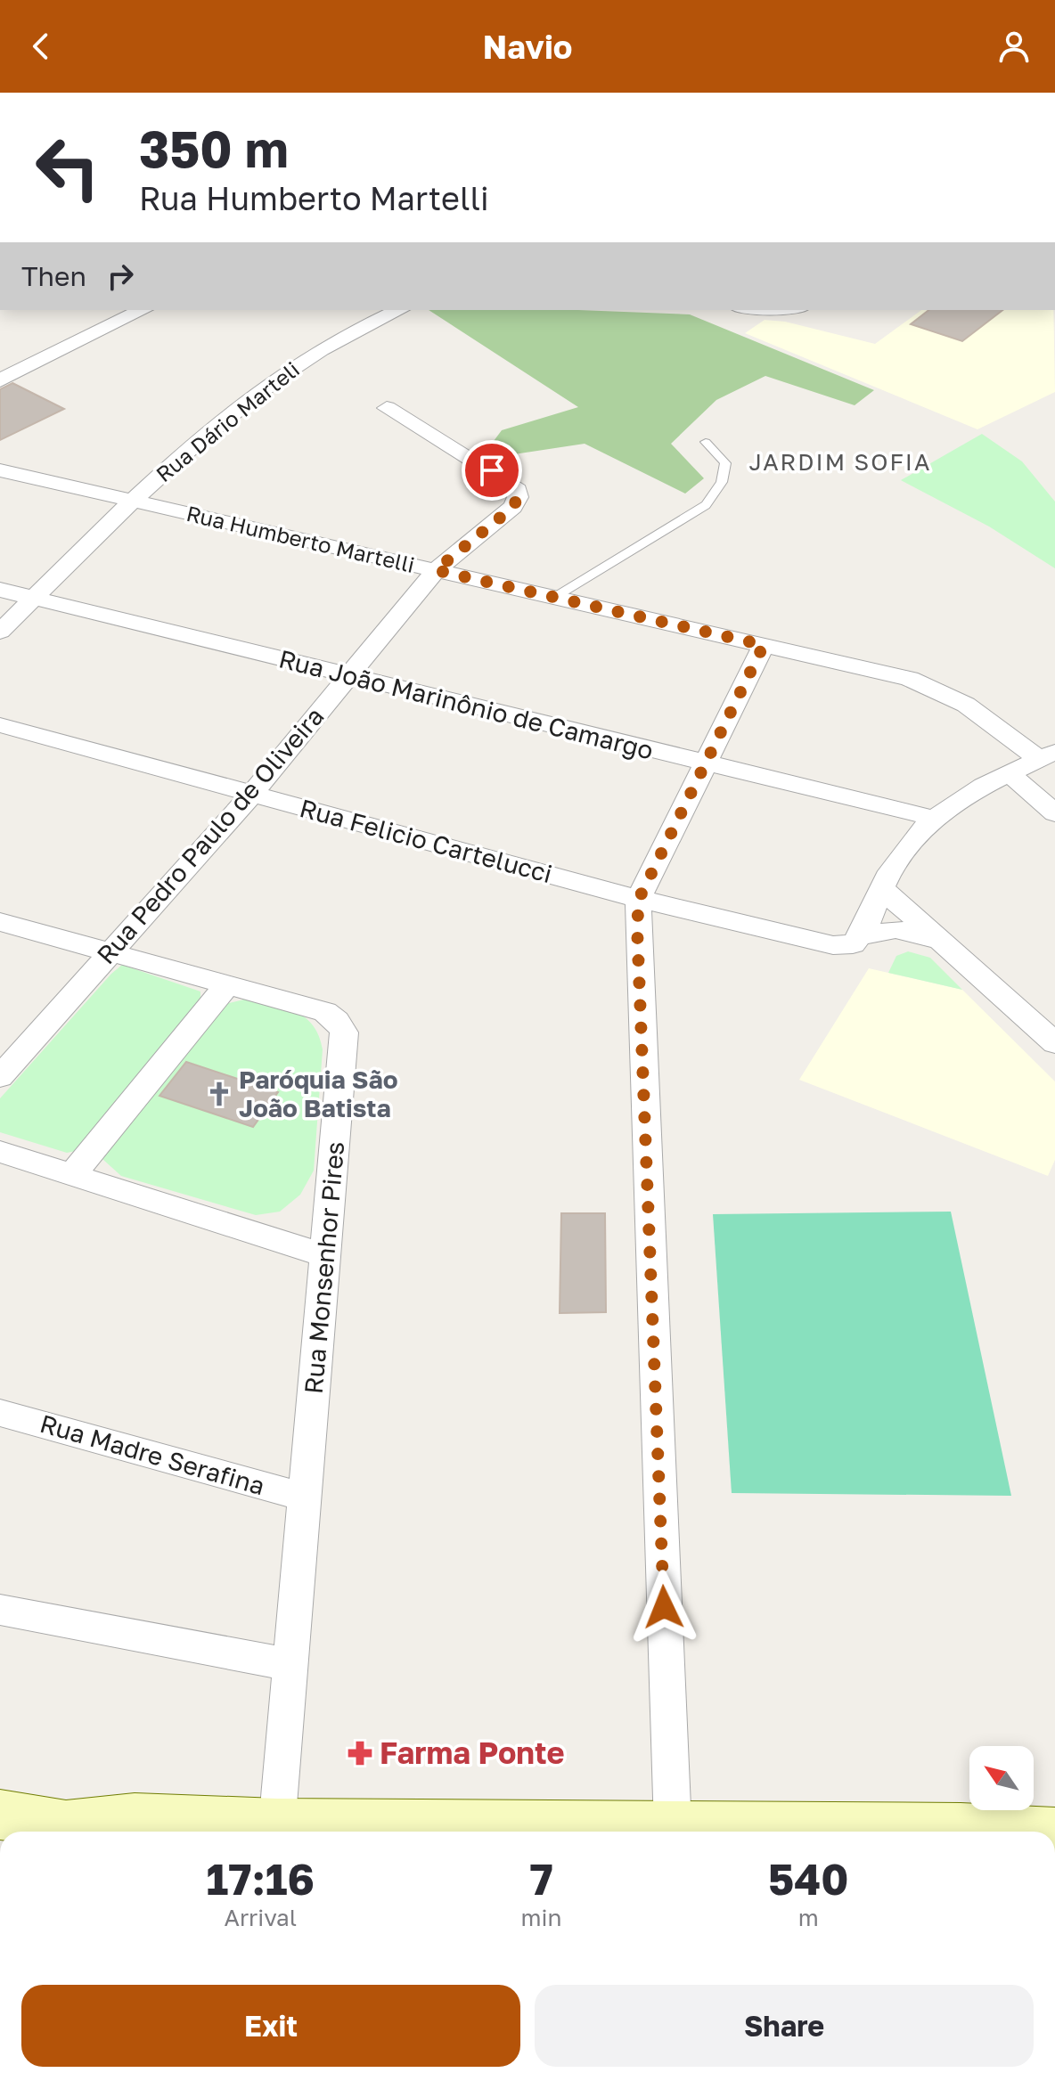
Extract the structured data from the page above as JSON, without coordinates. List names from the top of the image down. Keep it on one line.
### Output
{"streets":{"street":["Rua Dário Marteli","Rua Humberto Martelli","Rua João Marinônio de Camargo","Rua Pedro Paulo de Oliveira","Rua Felicio Cartelucci","Rua Monsenhor Pires","Rua Madre Serafina"]},"crossings":[["Rua Dário Marteli","Rua Humberto Martelli"],["Rua Dário Marteli","Rua João Marinônio de Camargo"],["Rua Humberto Martelli","Rua Pedro Paulo de Oliveira"],["Rua João Marinônio de Camargo","Rua Pedro Paulo de Oliveira"],["Rua Pedro Paulo de Oliveira","Rua Felicio Cartelucci"],["Rua Pedro Paulo de Oliveira","Rua Monsenhor Pires"],["Rua Monsenhor Pires","Rua Madre Serafina"]],"districts":["JARDIM SOFIA"],"places":{"church":["Paróquia São João Batista"],"pharmacy":["Farma Ponte"]},"north":"top left","page":{"header":"Navio","turn":["350 m","Rua Humberto Martelli"],"then":"Then","eta":["17:16","Arrival","7","min","540","m"],"buttons":["Exit","Share"]}}
